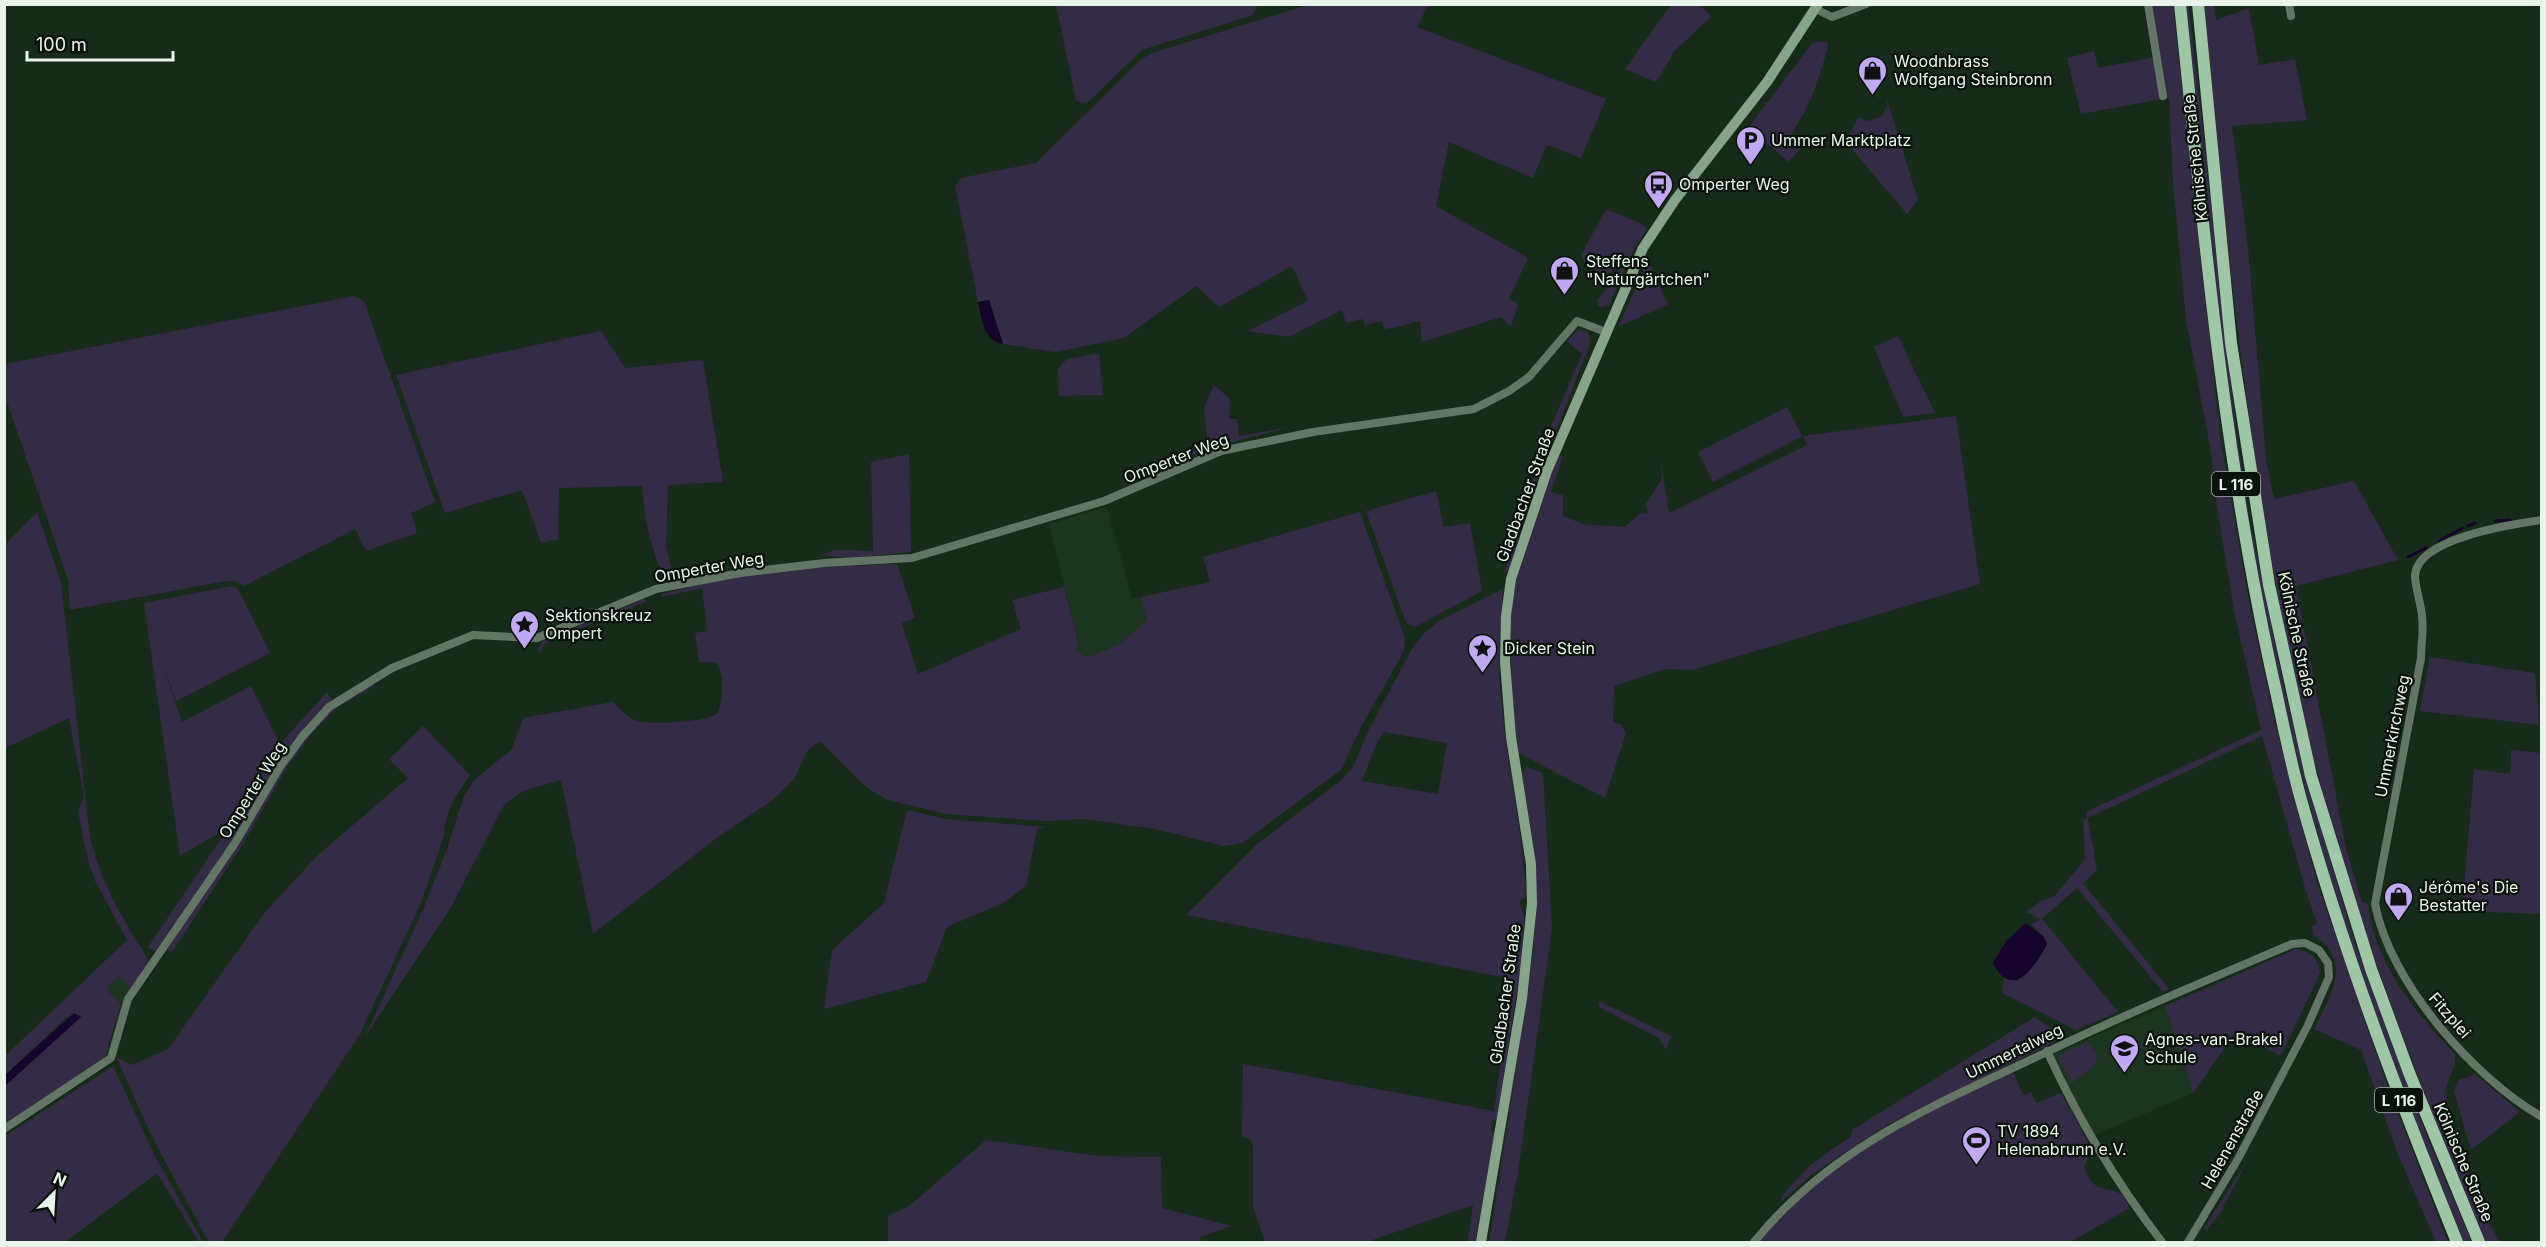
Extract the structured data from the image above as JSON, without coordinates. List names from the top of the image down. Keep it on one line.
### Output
{"streets":{"main road":["Kölnische Straße","L 116","Gladbacher Straße"],"street":["Omperter Weg","Ummerkirchweg","Fitzplei","Ummertalweg","Helenenstraße"]},"crossings":[["Omperter Weg","Gladbacher Straße"],["Ummerkirchweg","Fitzplei"],["Ummertalweg","Helenenstraße"]],"places":{"shop":["Woodnbrass Wolfgang Steinbronn","Steffens \"Naturgärtchen\"","Jérôme's Die Bestatter"],"parking":["Ummer Marktplatz"],"bus stop":["Omperter Weg"],"place":["Sektionskreuz Ompert","Dicker Stein"],"school or university":["Agnes-van-Brakel Schule"],"sports":["TV 1894 Helenabrunn e.V."]},"scale_bar":"100 m","north":"top right"}
